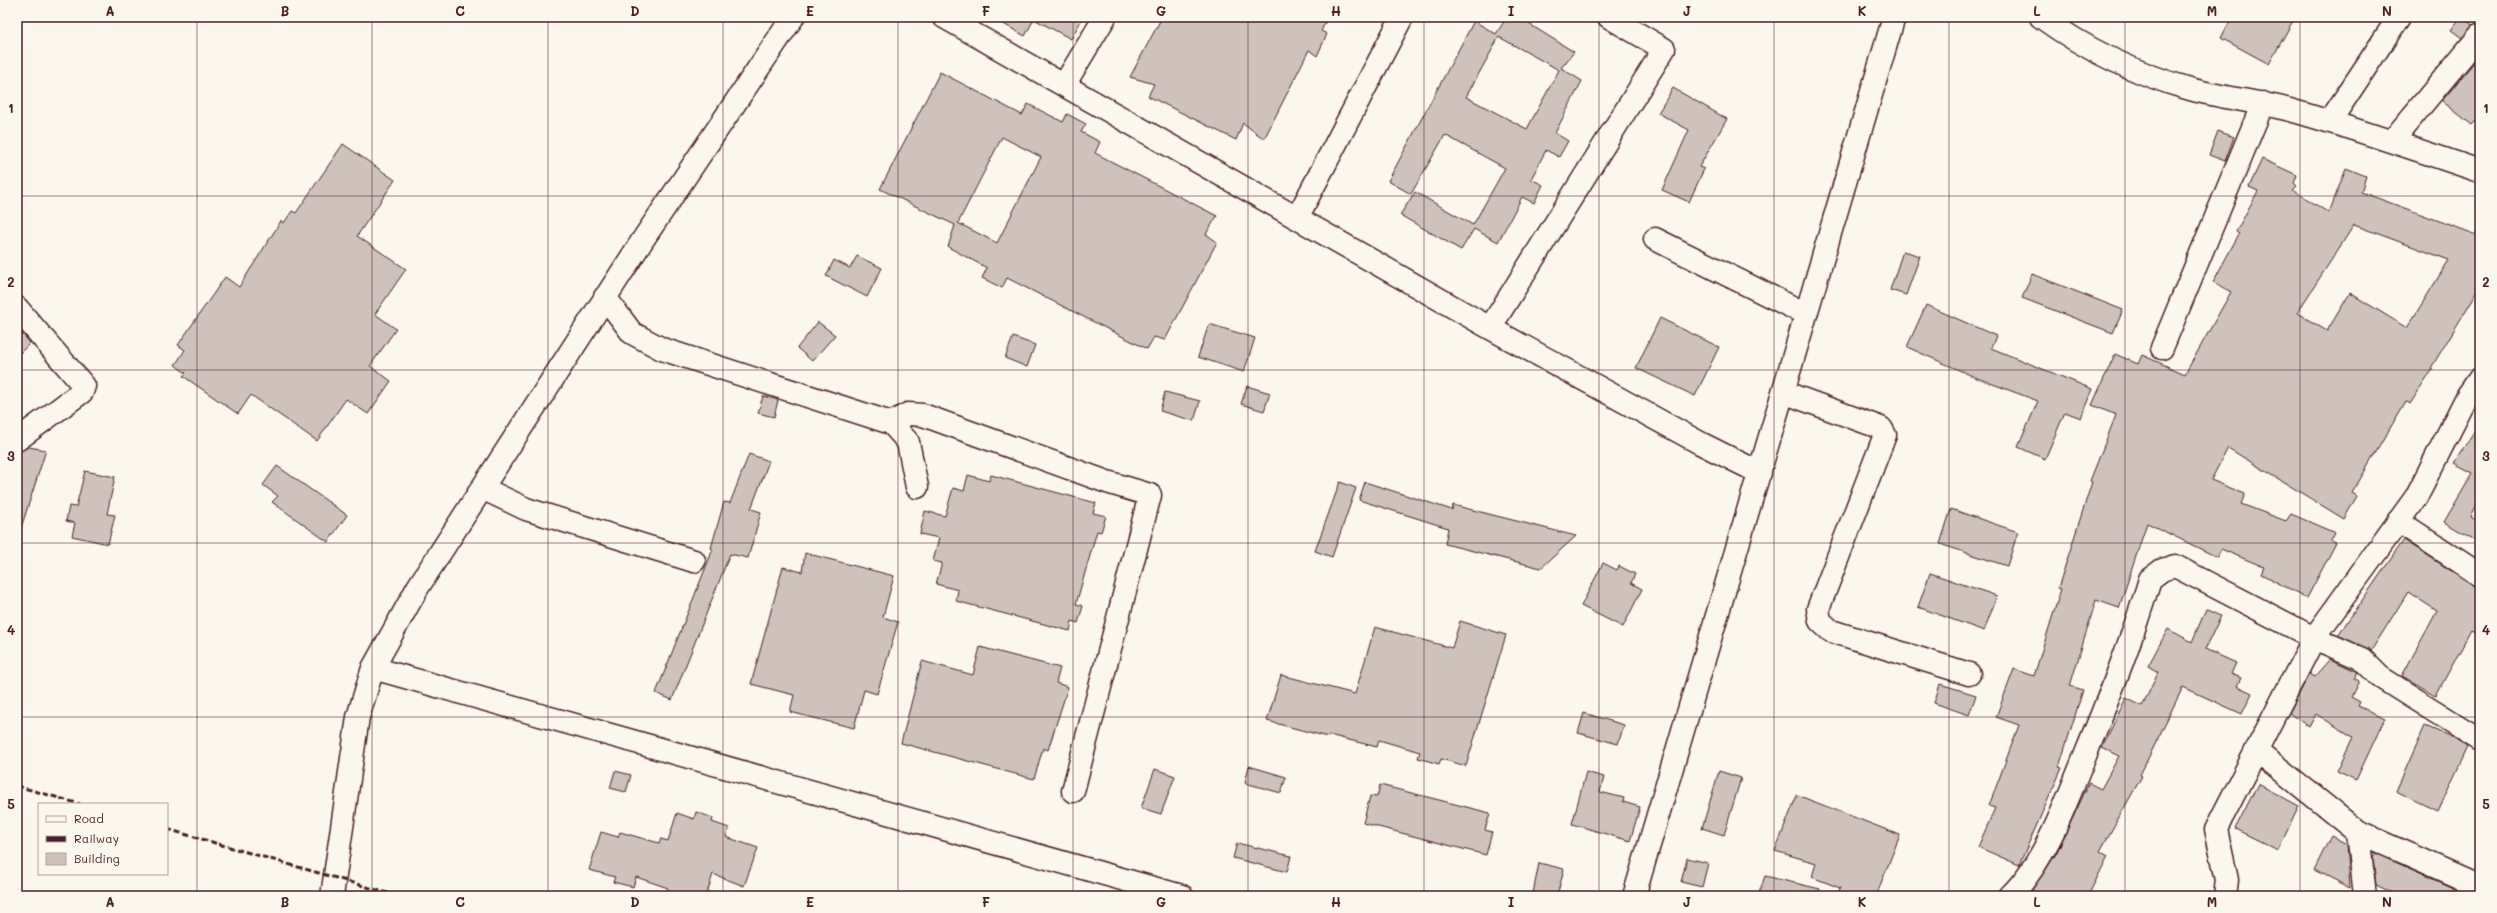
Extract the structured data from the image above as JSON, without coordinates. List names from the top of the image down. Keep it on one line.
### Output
{"legend":["Road","Railway","Building"],"grid":{"columns":["A","B","C","D","E","F","G","H","I","J","K","L","M","N"],"rows":["1","2","3","4","5"]}}
